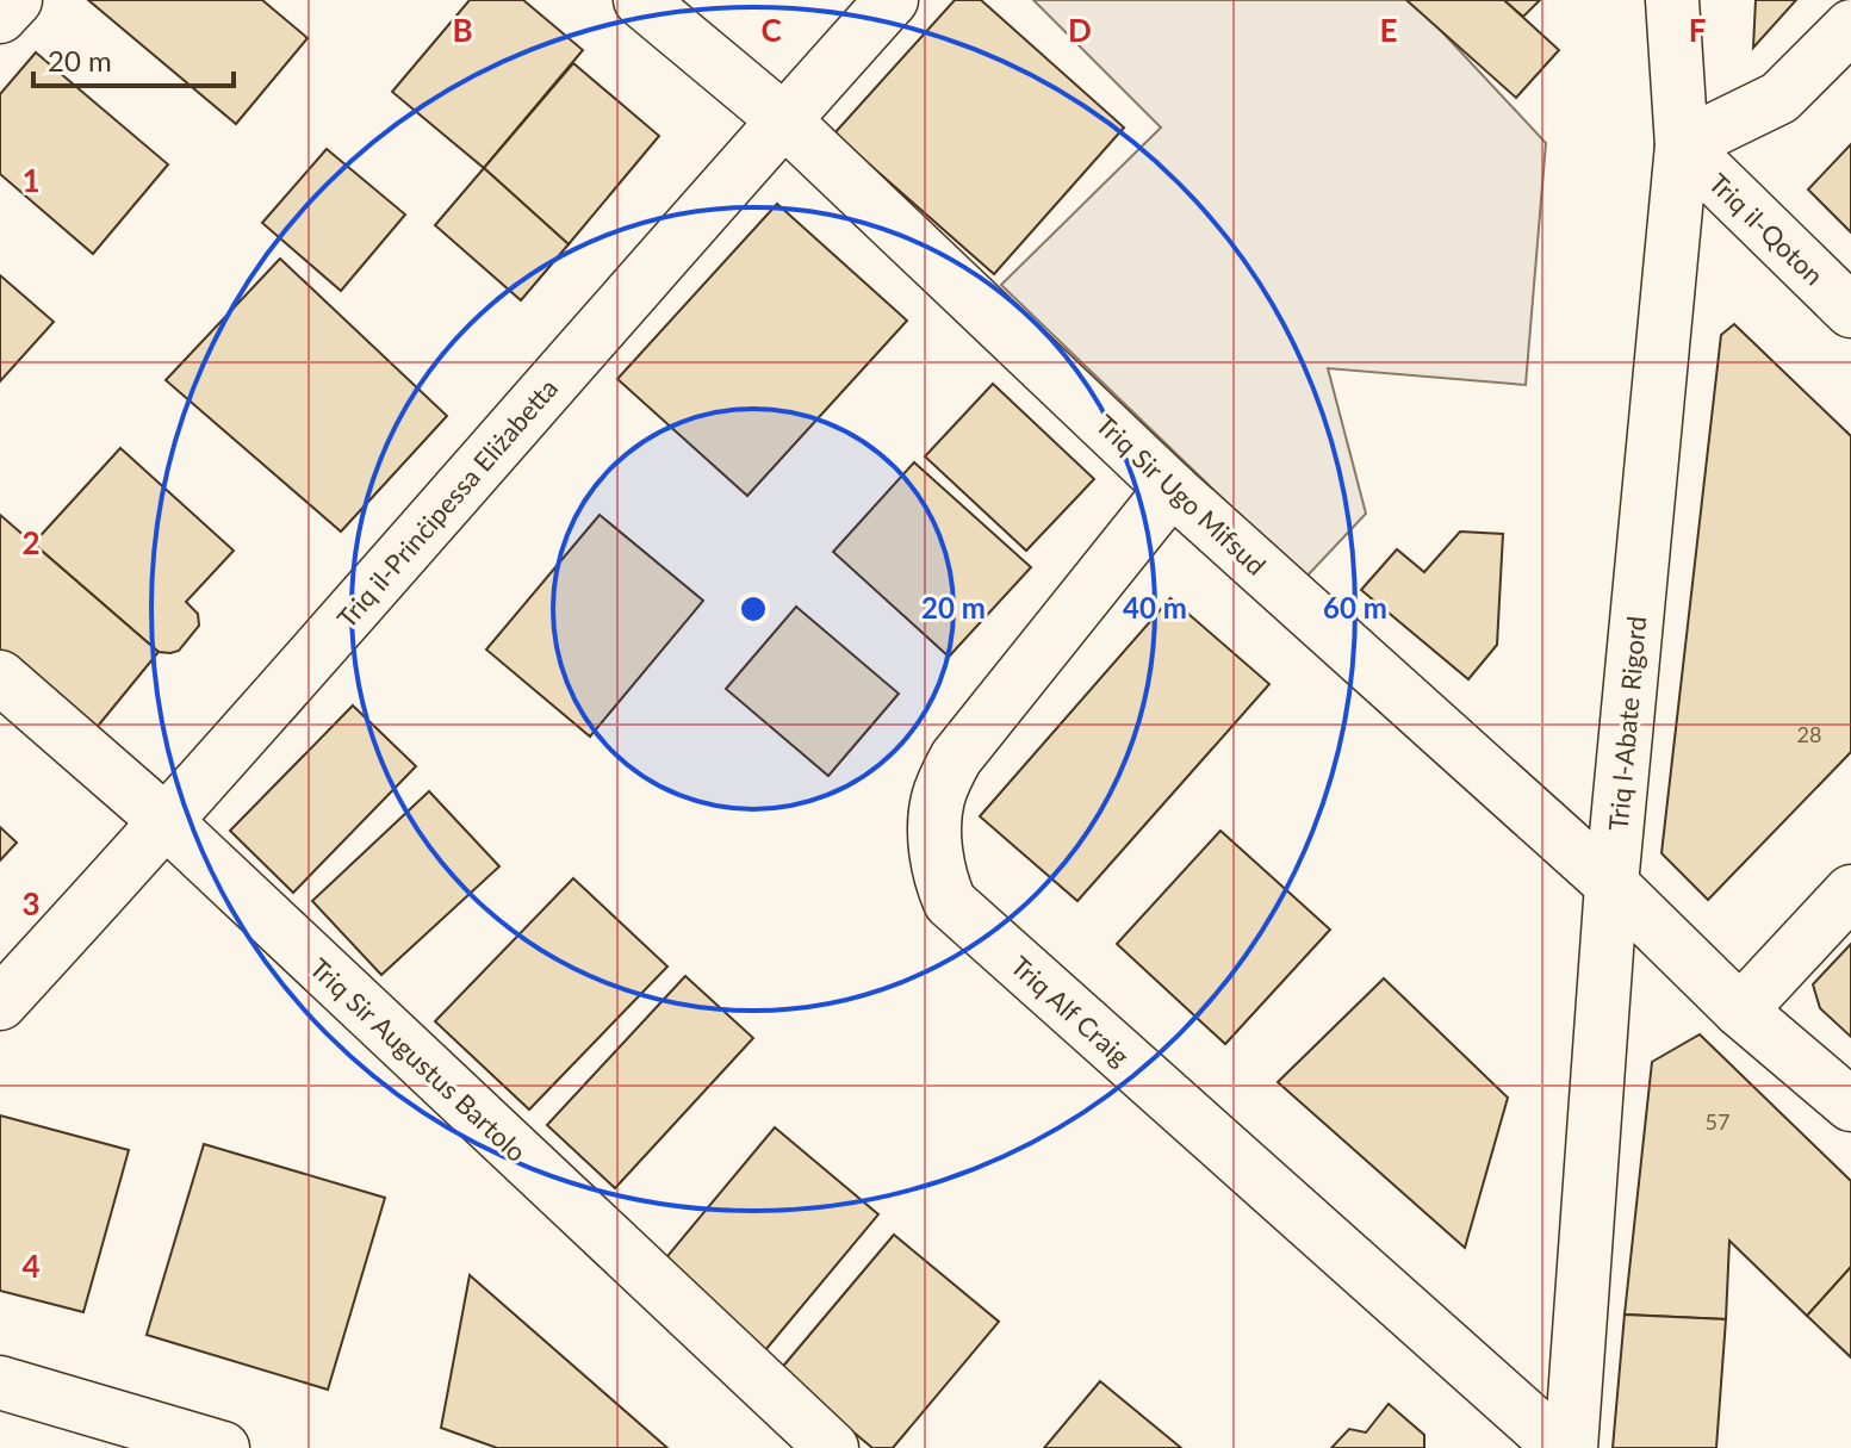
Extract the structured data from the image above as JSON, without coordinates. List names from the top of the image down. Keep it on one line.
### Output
{"streets":{"street":["Triq il-Qoton","Triq Sir Ugo Mifsud","Triq il-Prinċipessa Eliżabetta","Triq l-Abate Rigord","Triq Alf Craig","Triq Sir Augustus Bartolo"]},"crossings":[["Triq il-Qoton","Triq l-Abate Rigord"],["Triq Sir Ugo Mifsud","Triq il-Prinċipessa Eliżabetta"],["Triq Sir Ugo Mifsud","Triq l-Abate Rigord"],["Triq Sir Ugo Mifsud","Triq Alf Craig"],["Triq il-Prinċipessa Eliżabetta","Triq Sir Augustus Bartolo"]],"house_numbers":["28","57"],"scale_bar":"20 m","grid":{"columns":["B","C","D","E","F"],"rows":["1","2","3","4"]},"rings":["20 m","40 m","60 m"]}
